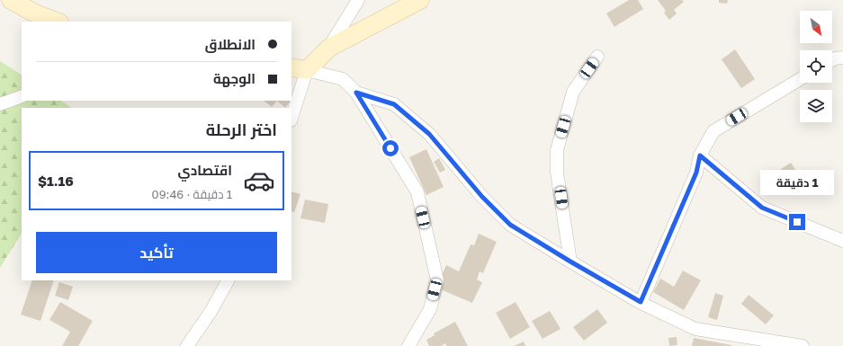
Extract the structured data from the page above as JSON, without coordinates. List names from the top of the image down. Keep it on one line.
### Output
{"north":"bottom right","page":{"banner":["الانطلاق","الوجهة"],"heading":"اختر الرحلة","list":[{"name":"اقتصادي","note":"1 دقيقة · 09:46","value":"$1.16"}],"bubble":"1 دقيقة","buttons":"تأكيد"}}
